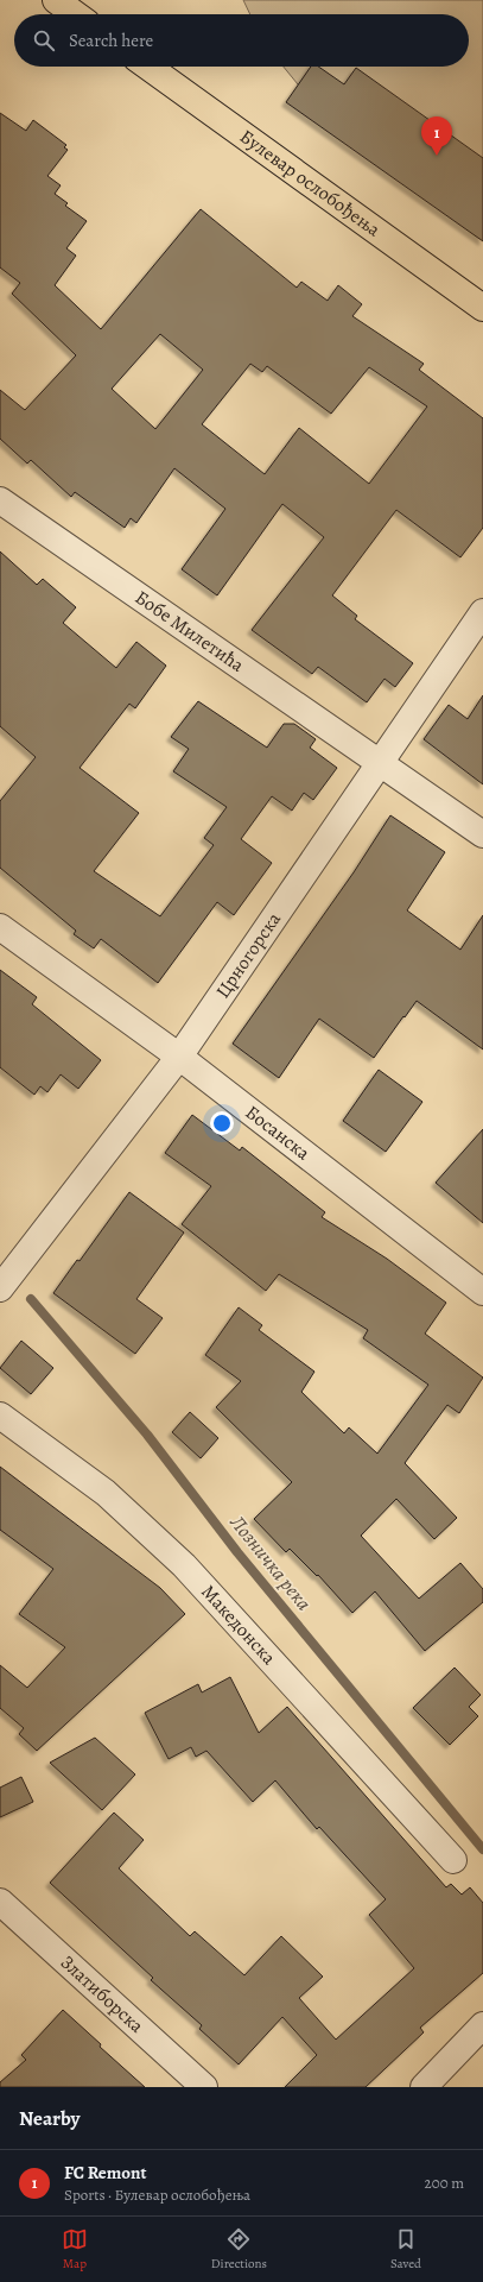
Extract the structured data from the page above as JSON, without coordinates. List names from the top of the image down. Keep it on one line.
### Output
{"streets":{"main road":["Булевар ослобођења"],"street":["Бобе Милетића","Црногорска","Босанска","Македонска","Златиборска"]},"crossings":[["Бобе Милетића","Црногорска"],["Црногорска","Босанска"]],"water":["Лозничка река"],"page":{"search":"Search here","pins":"1","heading":"Nearby","list":[{"mark":"1","name":"FC Remont","note":"Sports · Булевар ослобођења","value":"200 m"}],"nav":["Map","Directions","Saved"]}}
